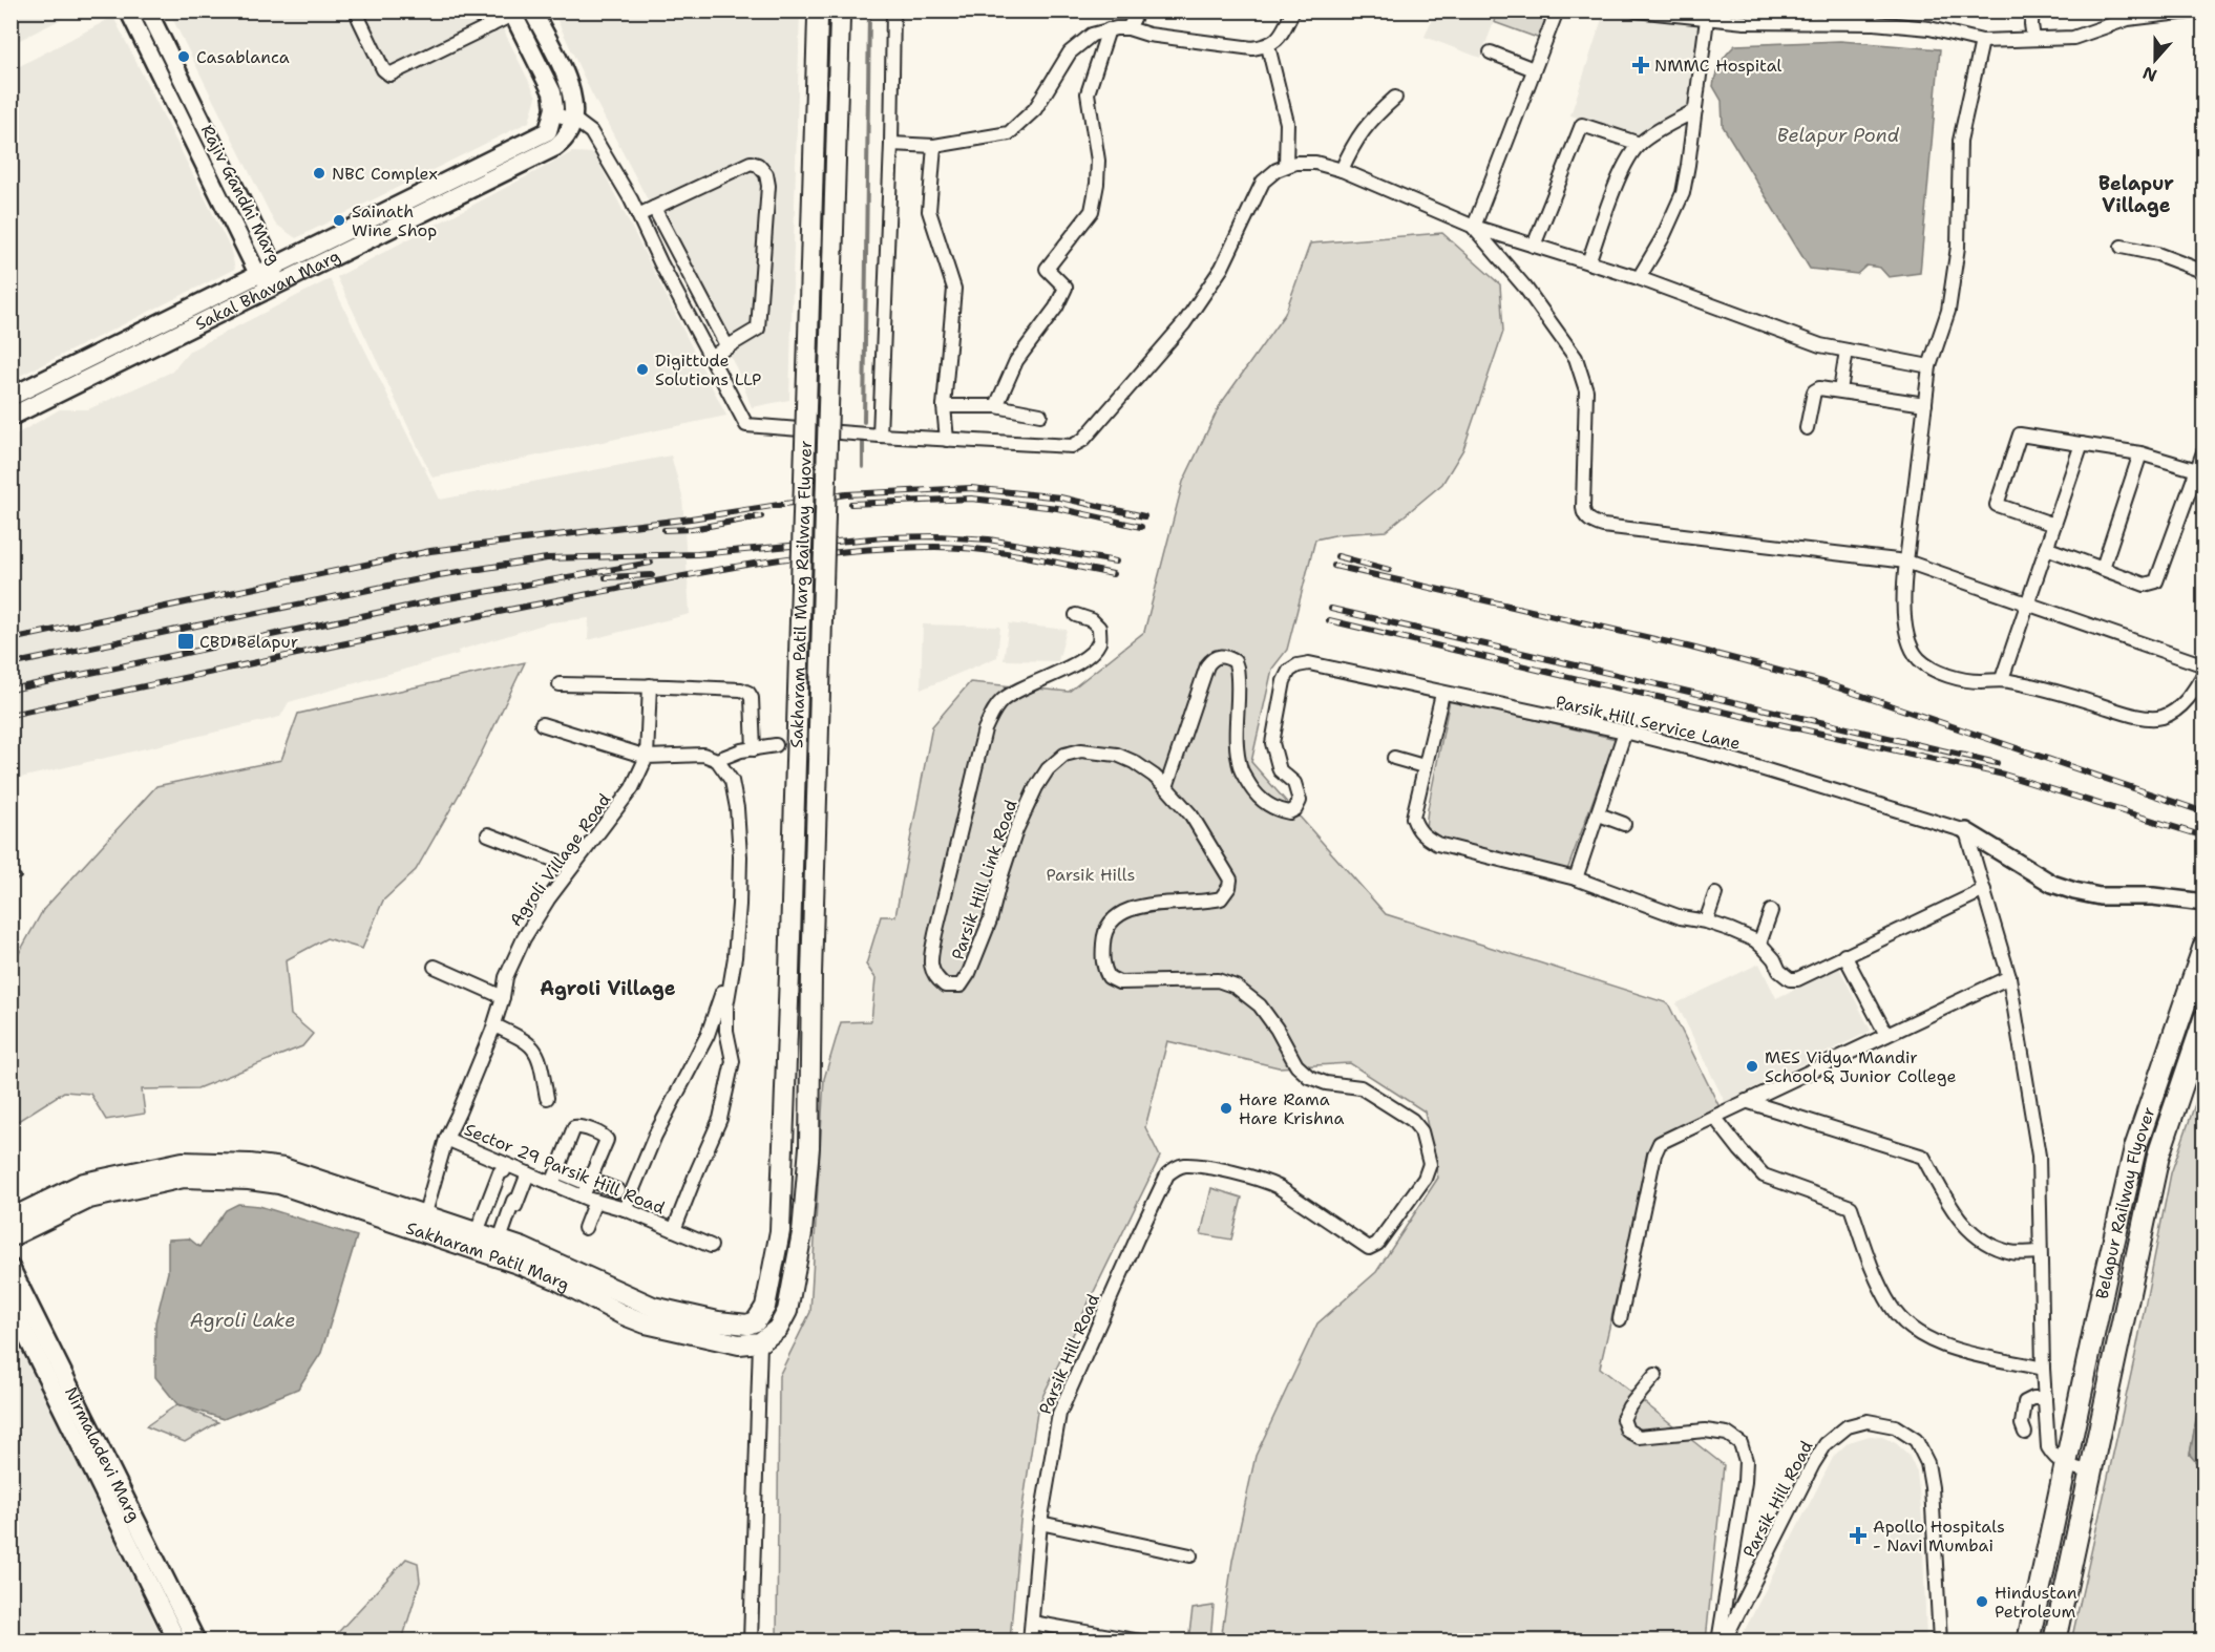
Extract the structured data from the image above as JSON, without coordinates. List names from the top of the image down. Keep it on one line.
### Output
{"streets":{"highway":["Belapur Railway Flyover"],"main road":["Sakal Bhavan Marg","Sakharam Patil Marg Railway Flyover","Sakharam Patil Marg","Nirmaladevi Marg"],"street":["Rajiv Gandhi Marg","Parsik Hill Service Lane","Agroli Village Road","Parsik Hill Link Road","Sector 29 Parsik Hill Road","Parsik Hill Road"]},"crossings":[["Rajiv Gandhi Marg","Sakal Bhavan Marg"],["Sakharam Patil Marg Railway Flyover","Sakharam Patil Marg"],["Parsik Hill Service Lane","Parsik Hill Link Road"],["Agroli Village Road","Sector 29 Parsik Hill Road"],["Agroli Village Road","Sakharam Patil Marg"],["Parsik Hill Link Road","Parsik Hill Road"]],"districts":["Belapur Village","Agroli Village"],"water":["Belapur Pond","Agroli Lake"],"parks":["Parsik Hills"],"places":{"other":["Casablanca","NBC Complex","Sainath Wine Shop","Digittude Solutions LLP","MES Vidya Mandir School & Junior College","Hare Rama Hare Krishna","Hindustan Petroleum"],"health":["NMMC Hospital","Apollo Hospitals - Navi Mumbai"],"transit":["CBD Belapur"]},"north":"bottom"}
